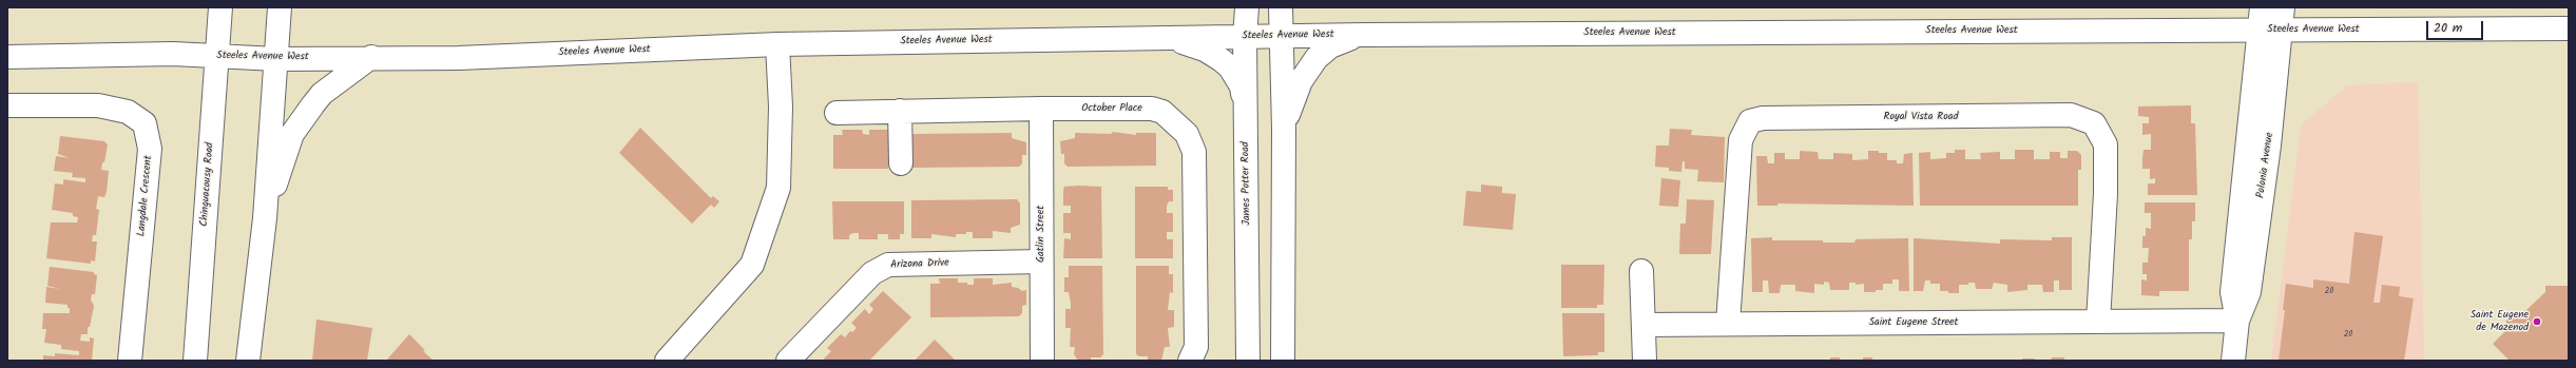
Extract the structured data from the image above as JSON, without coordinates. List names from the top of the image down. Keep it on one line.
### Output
{"streets":{"main road":["Steeles Avenue West","October Place","Royal Vista Road","Polonia Avenue","James Potter Road","Chinguacousy Road","Langdale Crescent","Gatlin Street","Arizona Drive","Saint Eugene Street"]},"crossings":[["Steeles Avenue West","Polonia Avenue"],["Steeles Avenue West","James Potter Road"],["Steeles Avenue West","Chinguacousy Road"],["October Place","Gatlin Street"],["Royal Vista Road","Saint Eugene Street"],["Polonia Avenue","Saint Eugene Street"],["Gatlin Street","Arizona Drive"]],"places":["Saint Eugene de Mazenod"],"house_numbers":["20","20"],"scale_bar":"20 m"}
